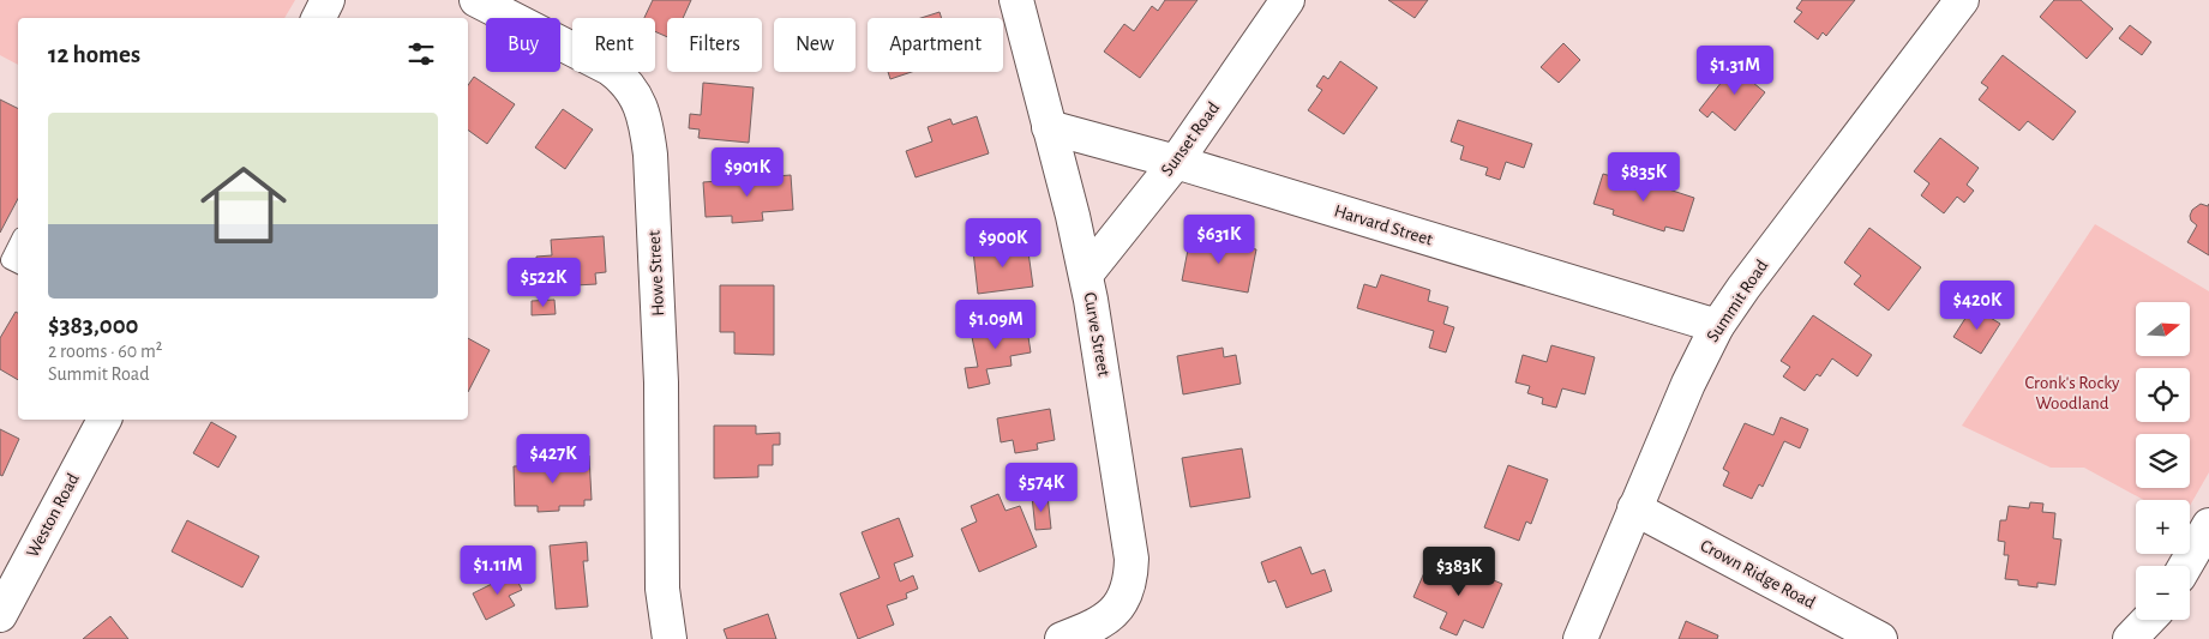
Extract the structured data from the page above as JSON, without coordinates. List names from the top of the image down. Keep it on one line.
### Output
{"streets":{"street":["Sunset Road","Harvard Street","Howe Street","Summit Road","Curve Street","Weston Road","Crown Ridge Road"]},"crossings":[["Sunset Road","Harvard Street"],["Sunset Road","Curve Street"],["Harvard Street","Summit Road"],["Harvard Street","Curve Street"],["Summit Road","Crown Ridge Road"]],"parks":["Cronk's Rocky Woodland"],"north":"right","page":{"chip":["Buy","Rent","Filters","New","Apartment"],"heading":"12 homes","price":["$1.31M","$901K","$835K","$631K","$900K","$522K","$420K","$1.09M","$427K","$574K","$1.11M","$383K"],"list":[{"name":"$383,000","note":"2 rooms · 60 m² · Summit Road"}],"map_buttons":["+","−"]}}
